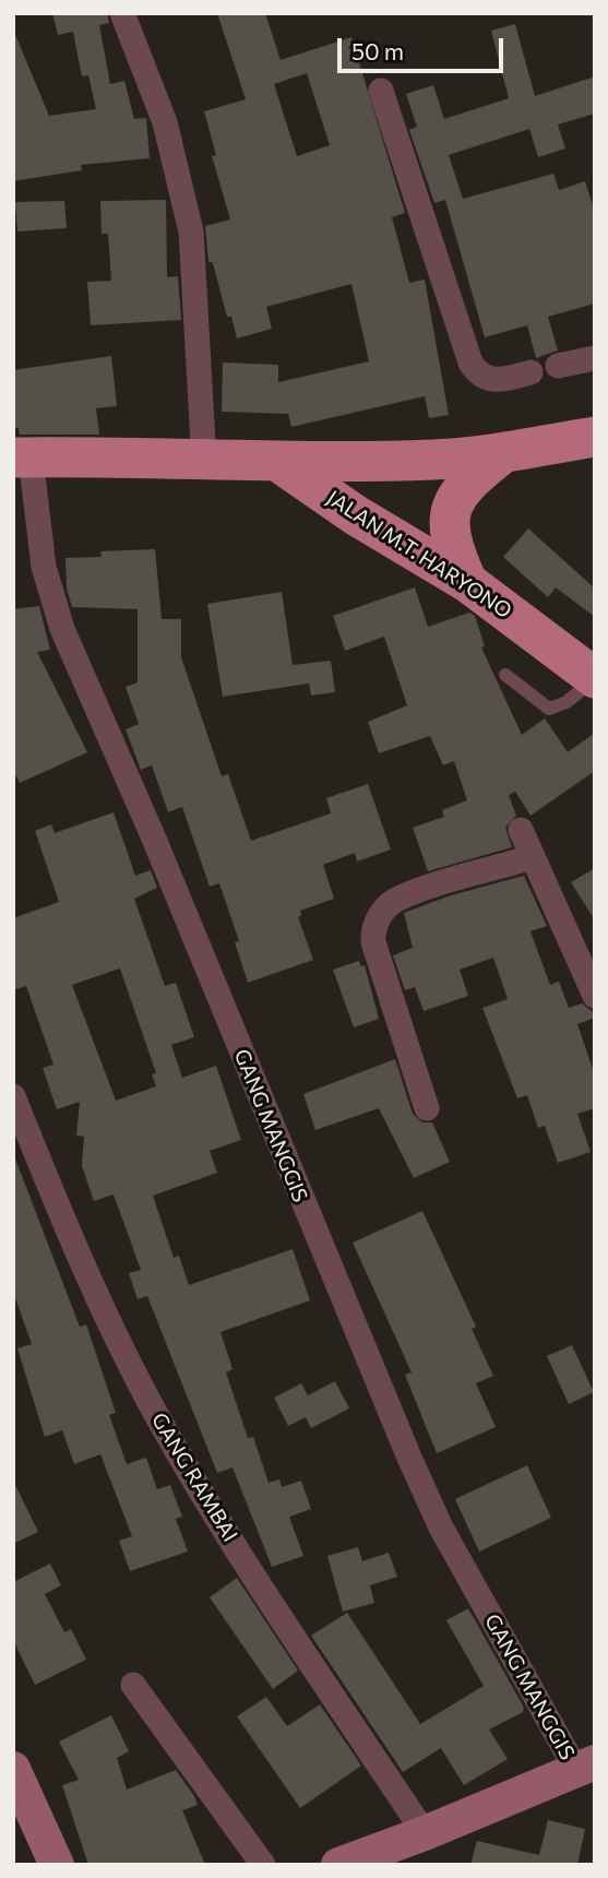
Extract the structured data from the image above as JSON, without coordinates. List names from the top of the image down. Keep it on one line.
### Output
{"streets":{"main road":["JALAN M.T. HARYONO"],"street":["GANG MANGGIS","GANG RAMBAI"]},"scale_bar":"50 m"}
